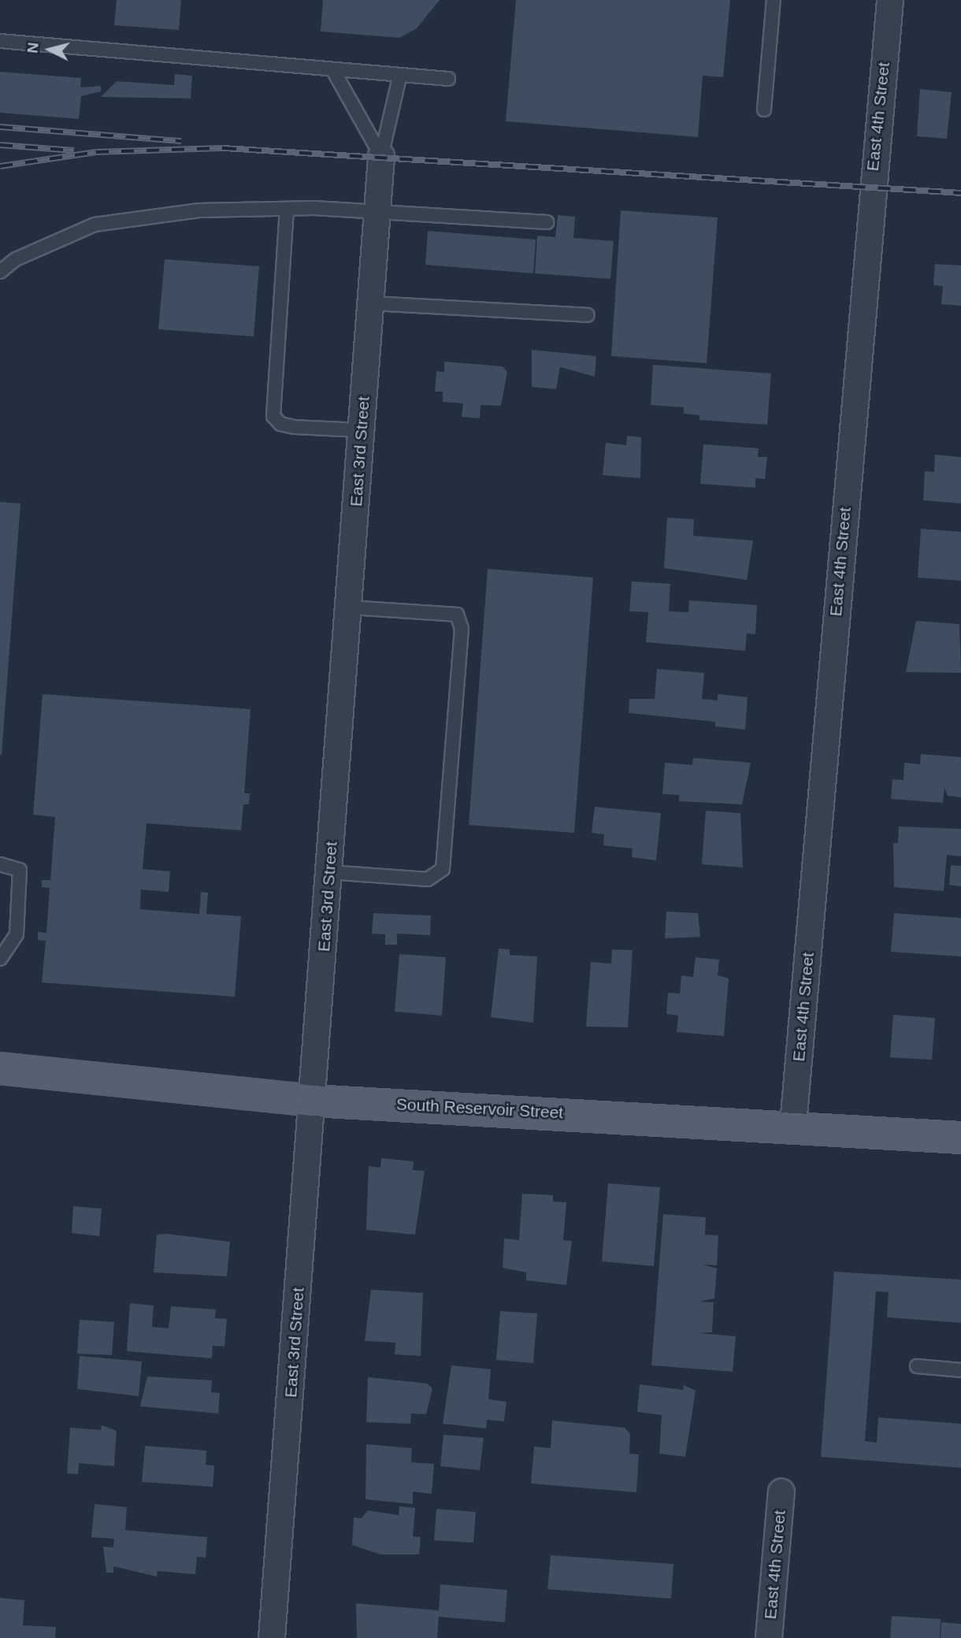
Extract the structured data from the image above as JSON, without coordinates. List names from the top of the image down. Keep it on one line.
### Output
{"streets":{"main road":["South Reservoir Street"],"street":["East 4th Street","East 3rd Street"]},"crossings":[["East 4th Street","South Reservoir Street"],["East 3rd Street","South Reservoir Street"]],"north":"left"}
